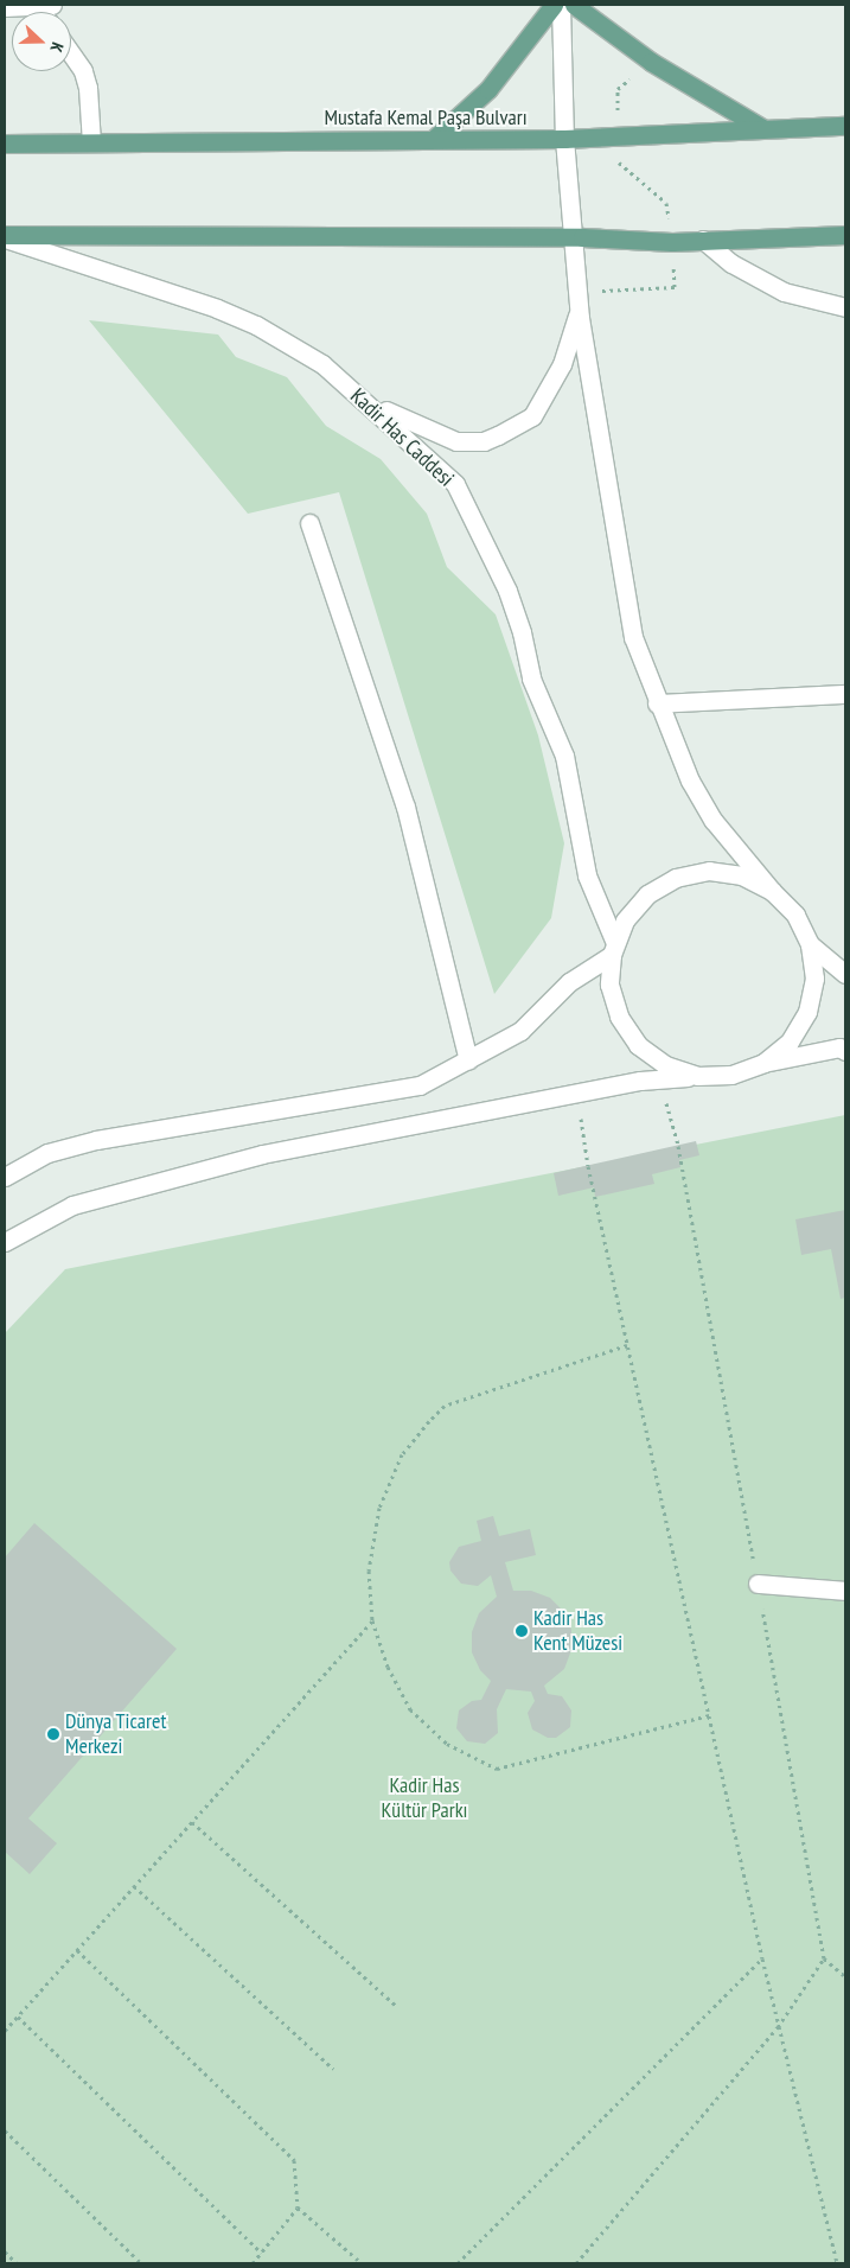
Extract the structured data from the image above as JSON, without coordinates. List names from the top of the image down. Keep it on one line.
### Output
{"streets":{"main road":["Mustafa Kemal Paşa Bulvarı"],"street":["Kadir Has Caddesi"]},"parks":["Kadir Has Kültür Parkı"],"places":["Kadir Has Kent Müzesi","Dünya Ticaret Merkezi"],"north":"right"}
